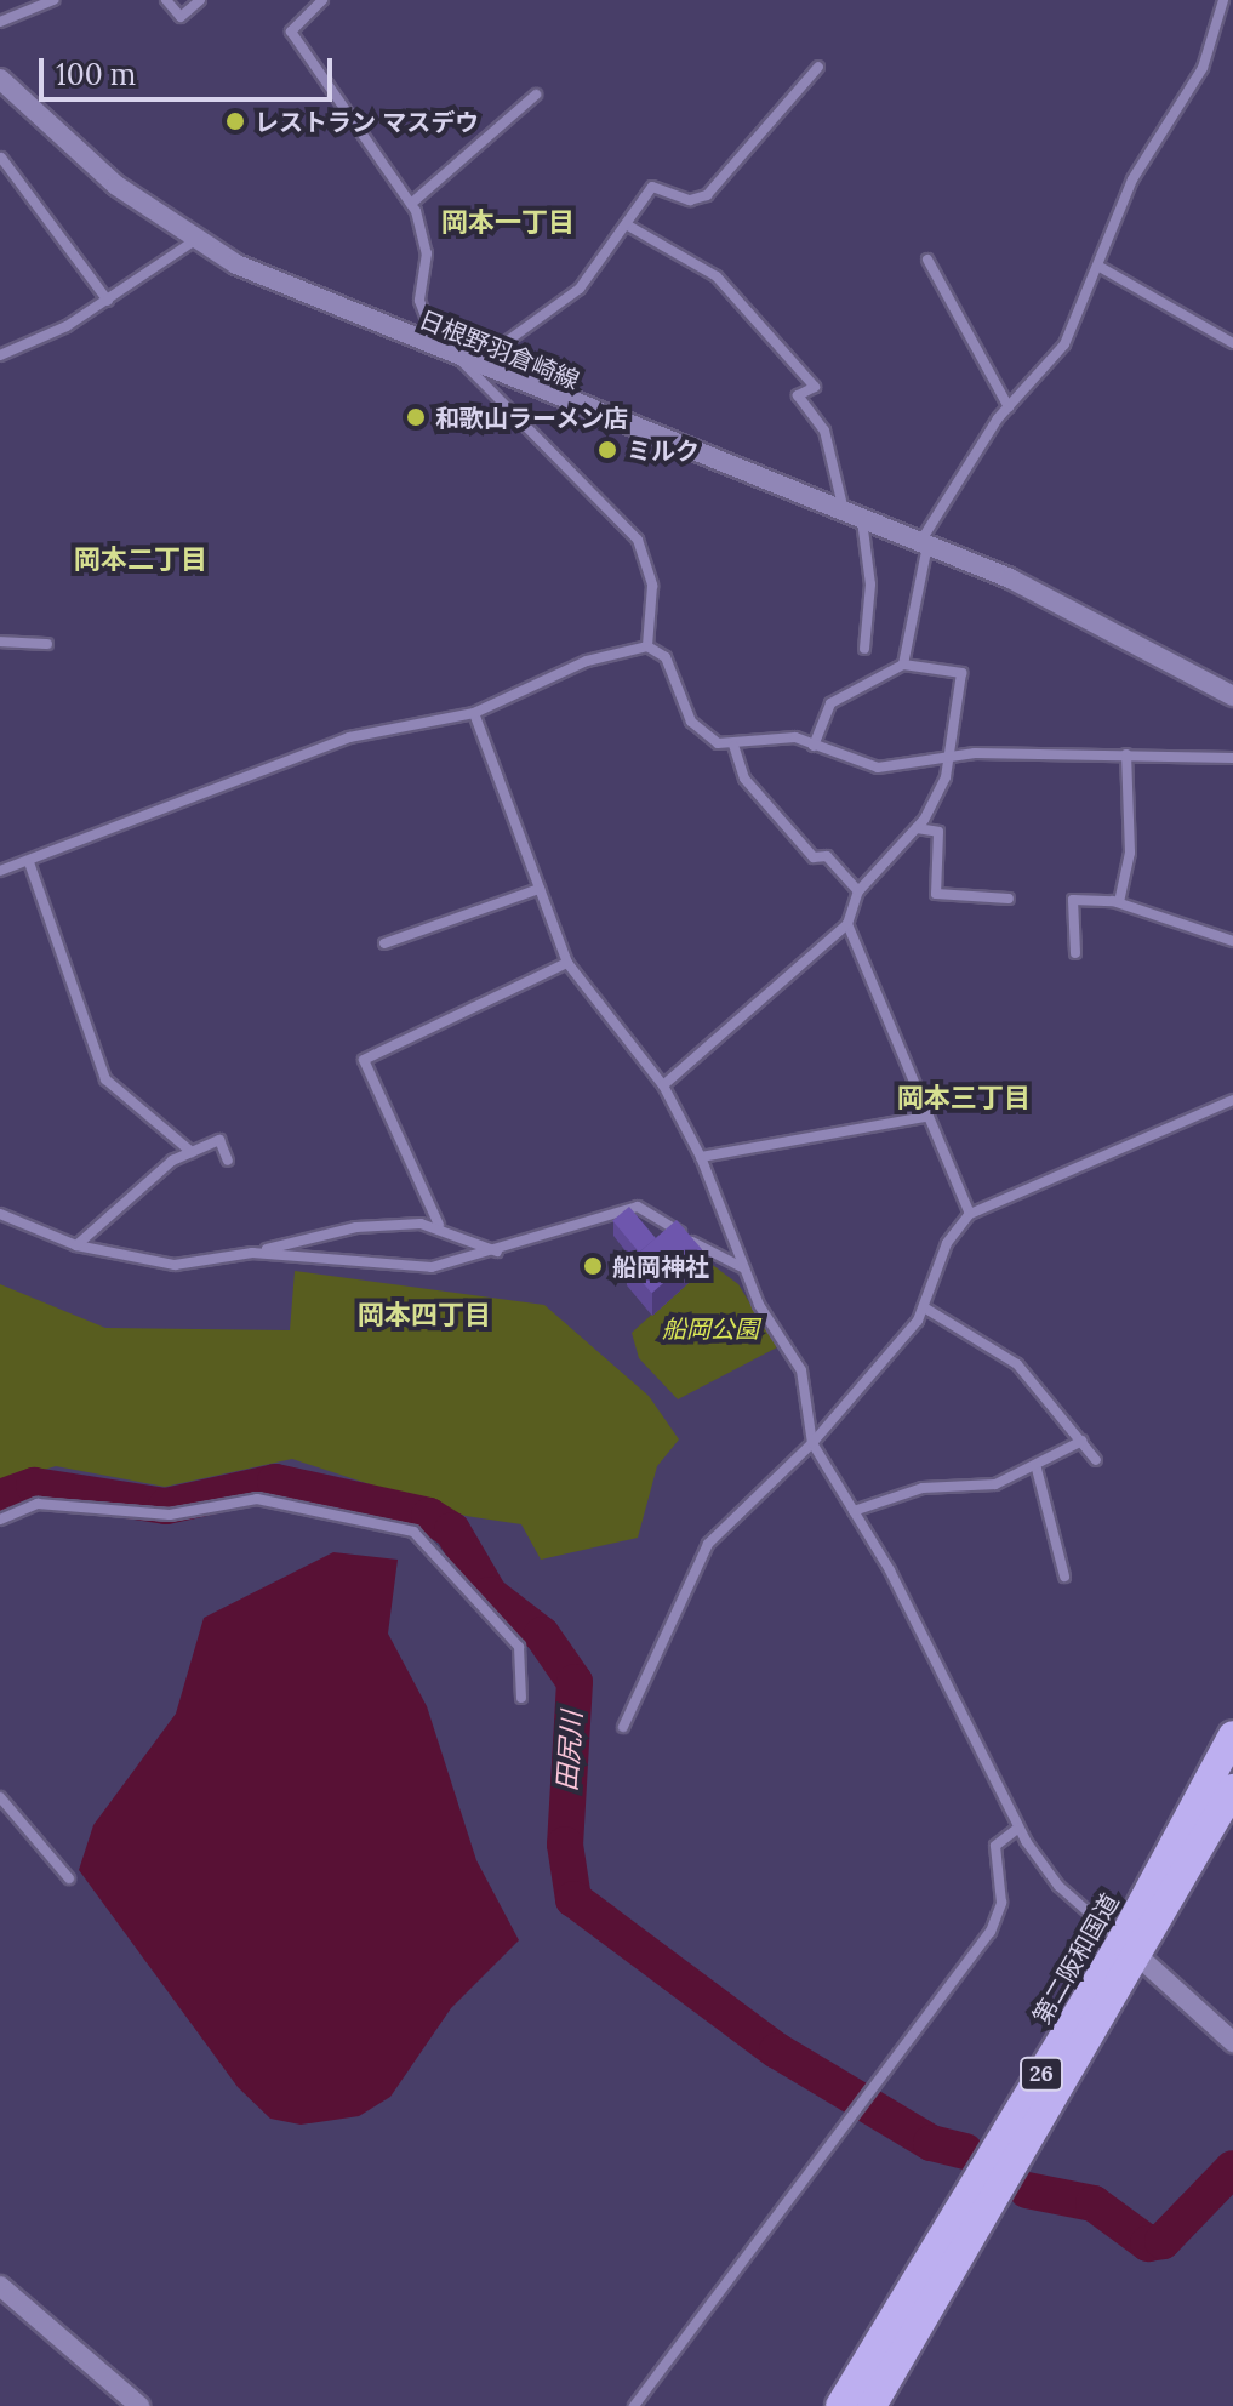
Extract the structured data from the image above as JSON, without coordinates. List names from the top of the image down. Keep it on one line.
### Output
{"streets":{"highway":["第二阪和国道","26"],"main road":["日根野羽倉崎線"]},"districts":["岡本一丁目","岡本二丁目","岡本三丁目","岡本四丁目"],"water":["田尻川"],"parks":["船岡公園"],"places":["レストラン マスデウ","和歌山ラーメン店","ミルク","船岡神社"],"scale_bar":"100 m"}
